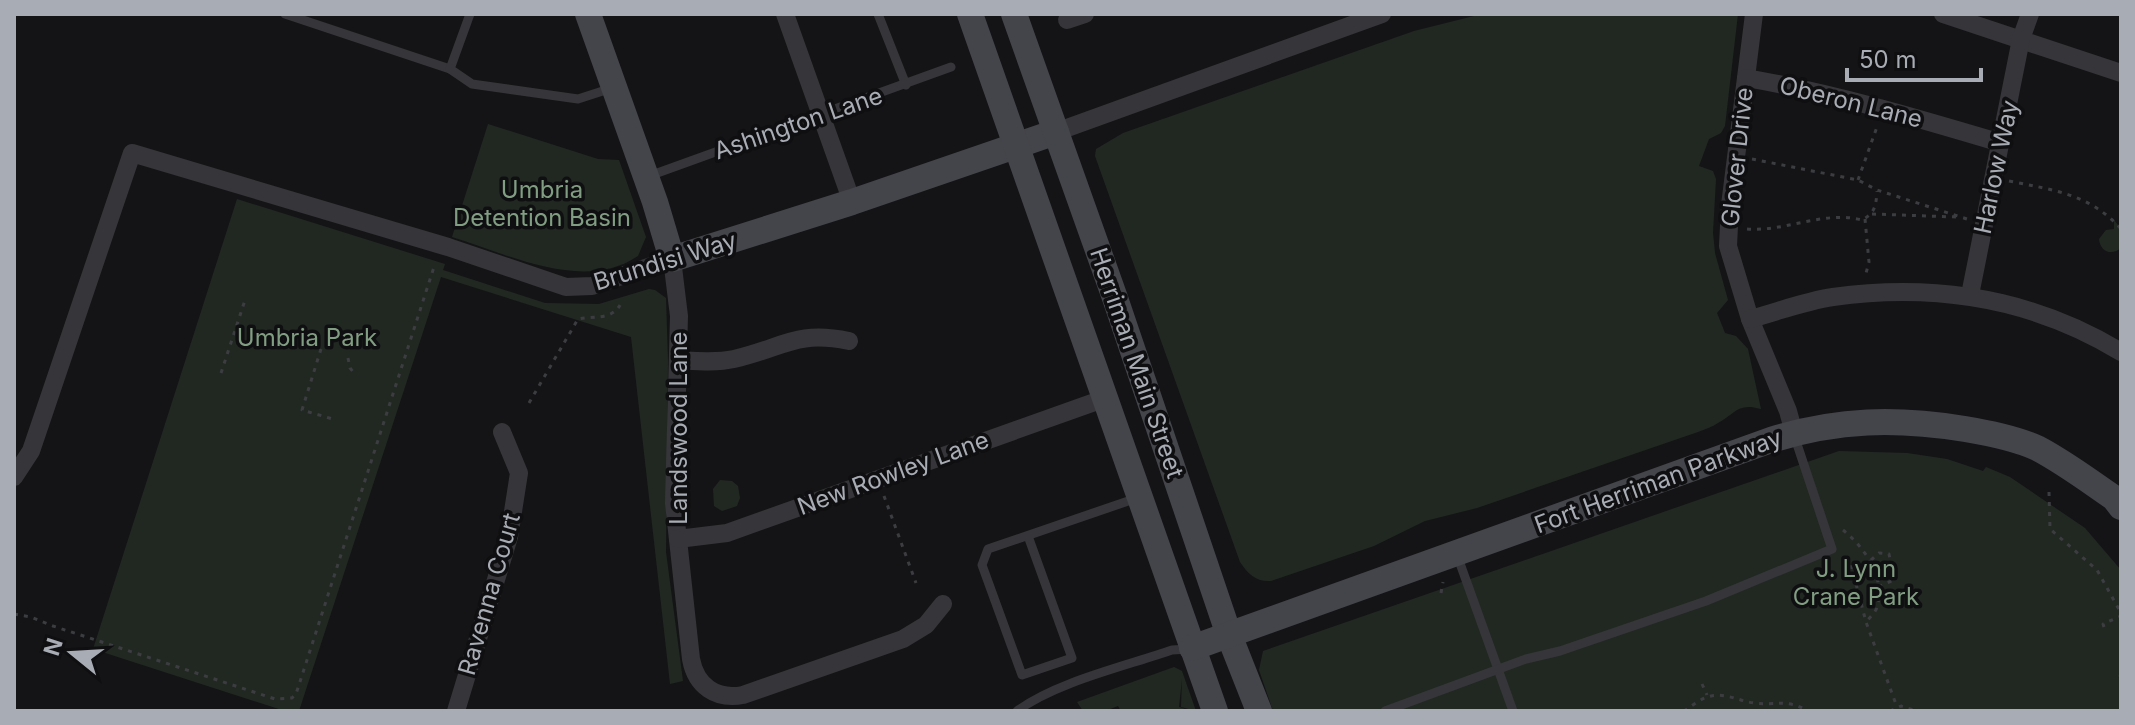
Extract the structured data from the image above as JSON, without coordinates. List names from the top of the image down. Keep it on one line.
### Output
{"streets":{"street":["Oberon Lane","Glover Drive","Harlow Way","Brundisi Way","Herriman Main Street","Landswood Lane","New Rowley Lane","Fort Herriman Parkway","Ravenna Court"],"lane":["Ashington Lane"]},"crossings":[["Oberon Lane","Glover Drive"],["Oberon Lane","Harlow Way"],["Glover Drive","Fort Herriman Parkway"],["Brundisi Way","Herriman Main Street"],["Brundisi Way","Landswood Lane"],["Herriman Main Street","New Rowley Lane"],["Herriman Main Street","Fort Herriman Parkway"],["Landswood Lane","New Rowley Lane"]],"parks":["Umbria Detention Basin","Umbria Park","J. Lynn Crane Park"],"scale_bar":"50 m","north":"left"}
